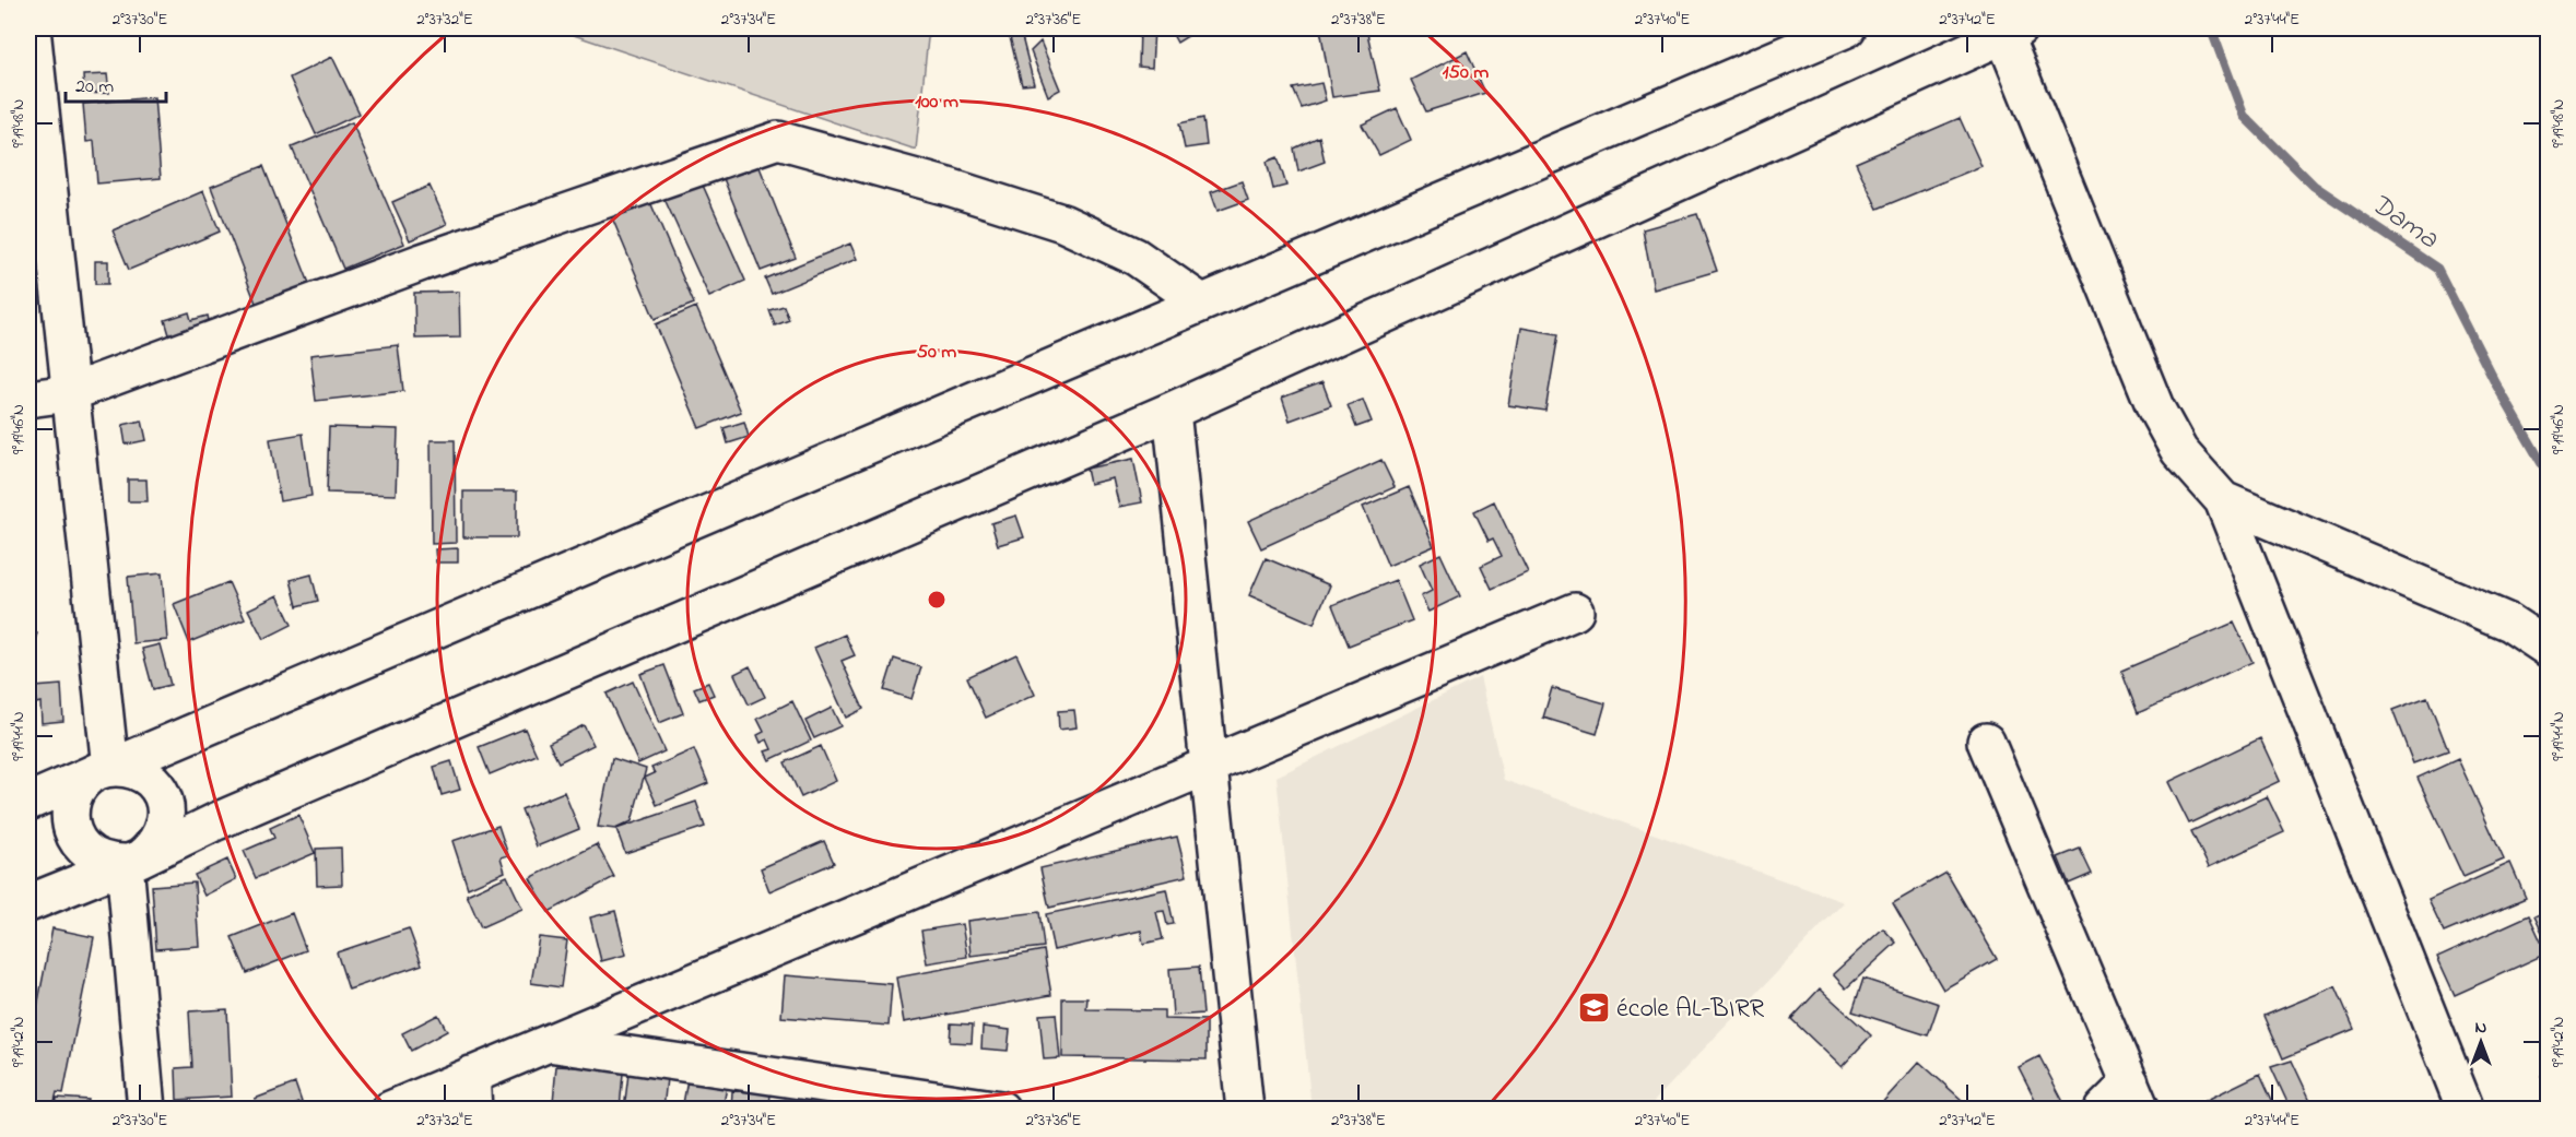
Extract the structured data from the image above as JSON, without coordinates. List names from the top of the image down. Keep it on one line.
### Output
{"water":["Dama"],"places":{"school or university":["école AL-BIRR"]},"scale_bar":"20 m","north":"top","coordinates":["2°37'30\"E","2°37'32\"E","2°37'34\"E","2°37'36\"E","2°37'38\"E","2°37'40\"E","2°37'42\"E","2°37'44\"E","9°19'48\"N","9°19'46\"N","9°19'44\"N","9°19'42\"N"],"rings":["150 m","100 m","50 m"]}
